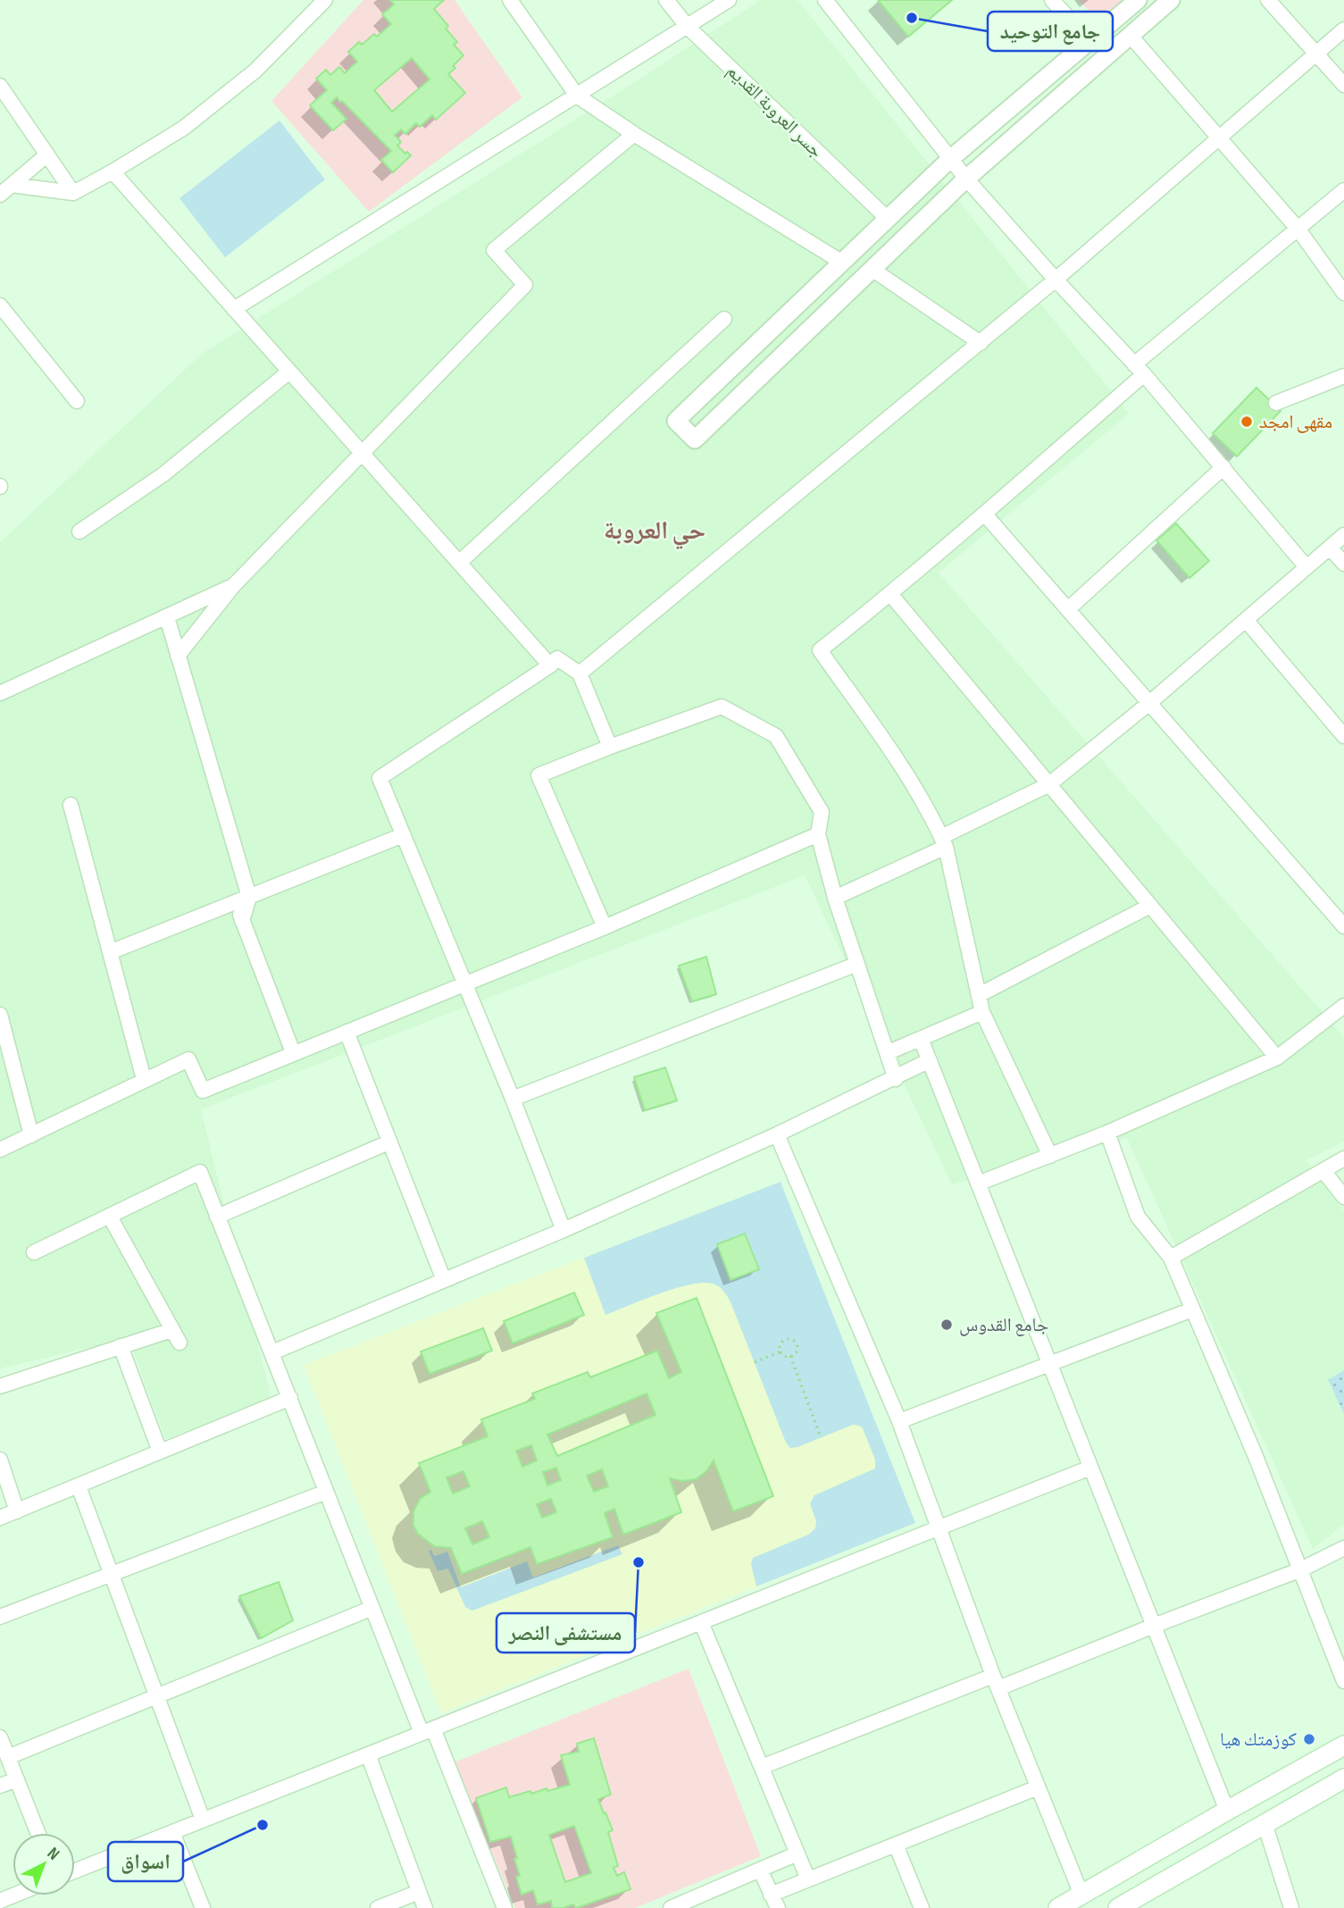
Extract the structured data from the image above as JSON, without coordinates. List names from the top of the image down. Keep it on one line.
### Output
{"streets":{"street":["جسر العروبة القديم"]},"districts":["حي العروبة"],"places":["جامع التوحيد","مقهى امجد","جامع القدوس","مستشفى النصر","كوزمتك هيا","اسواق"],"north":"top right"}
